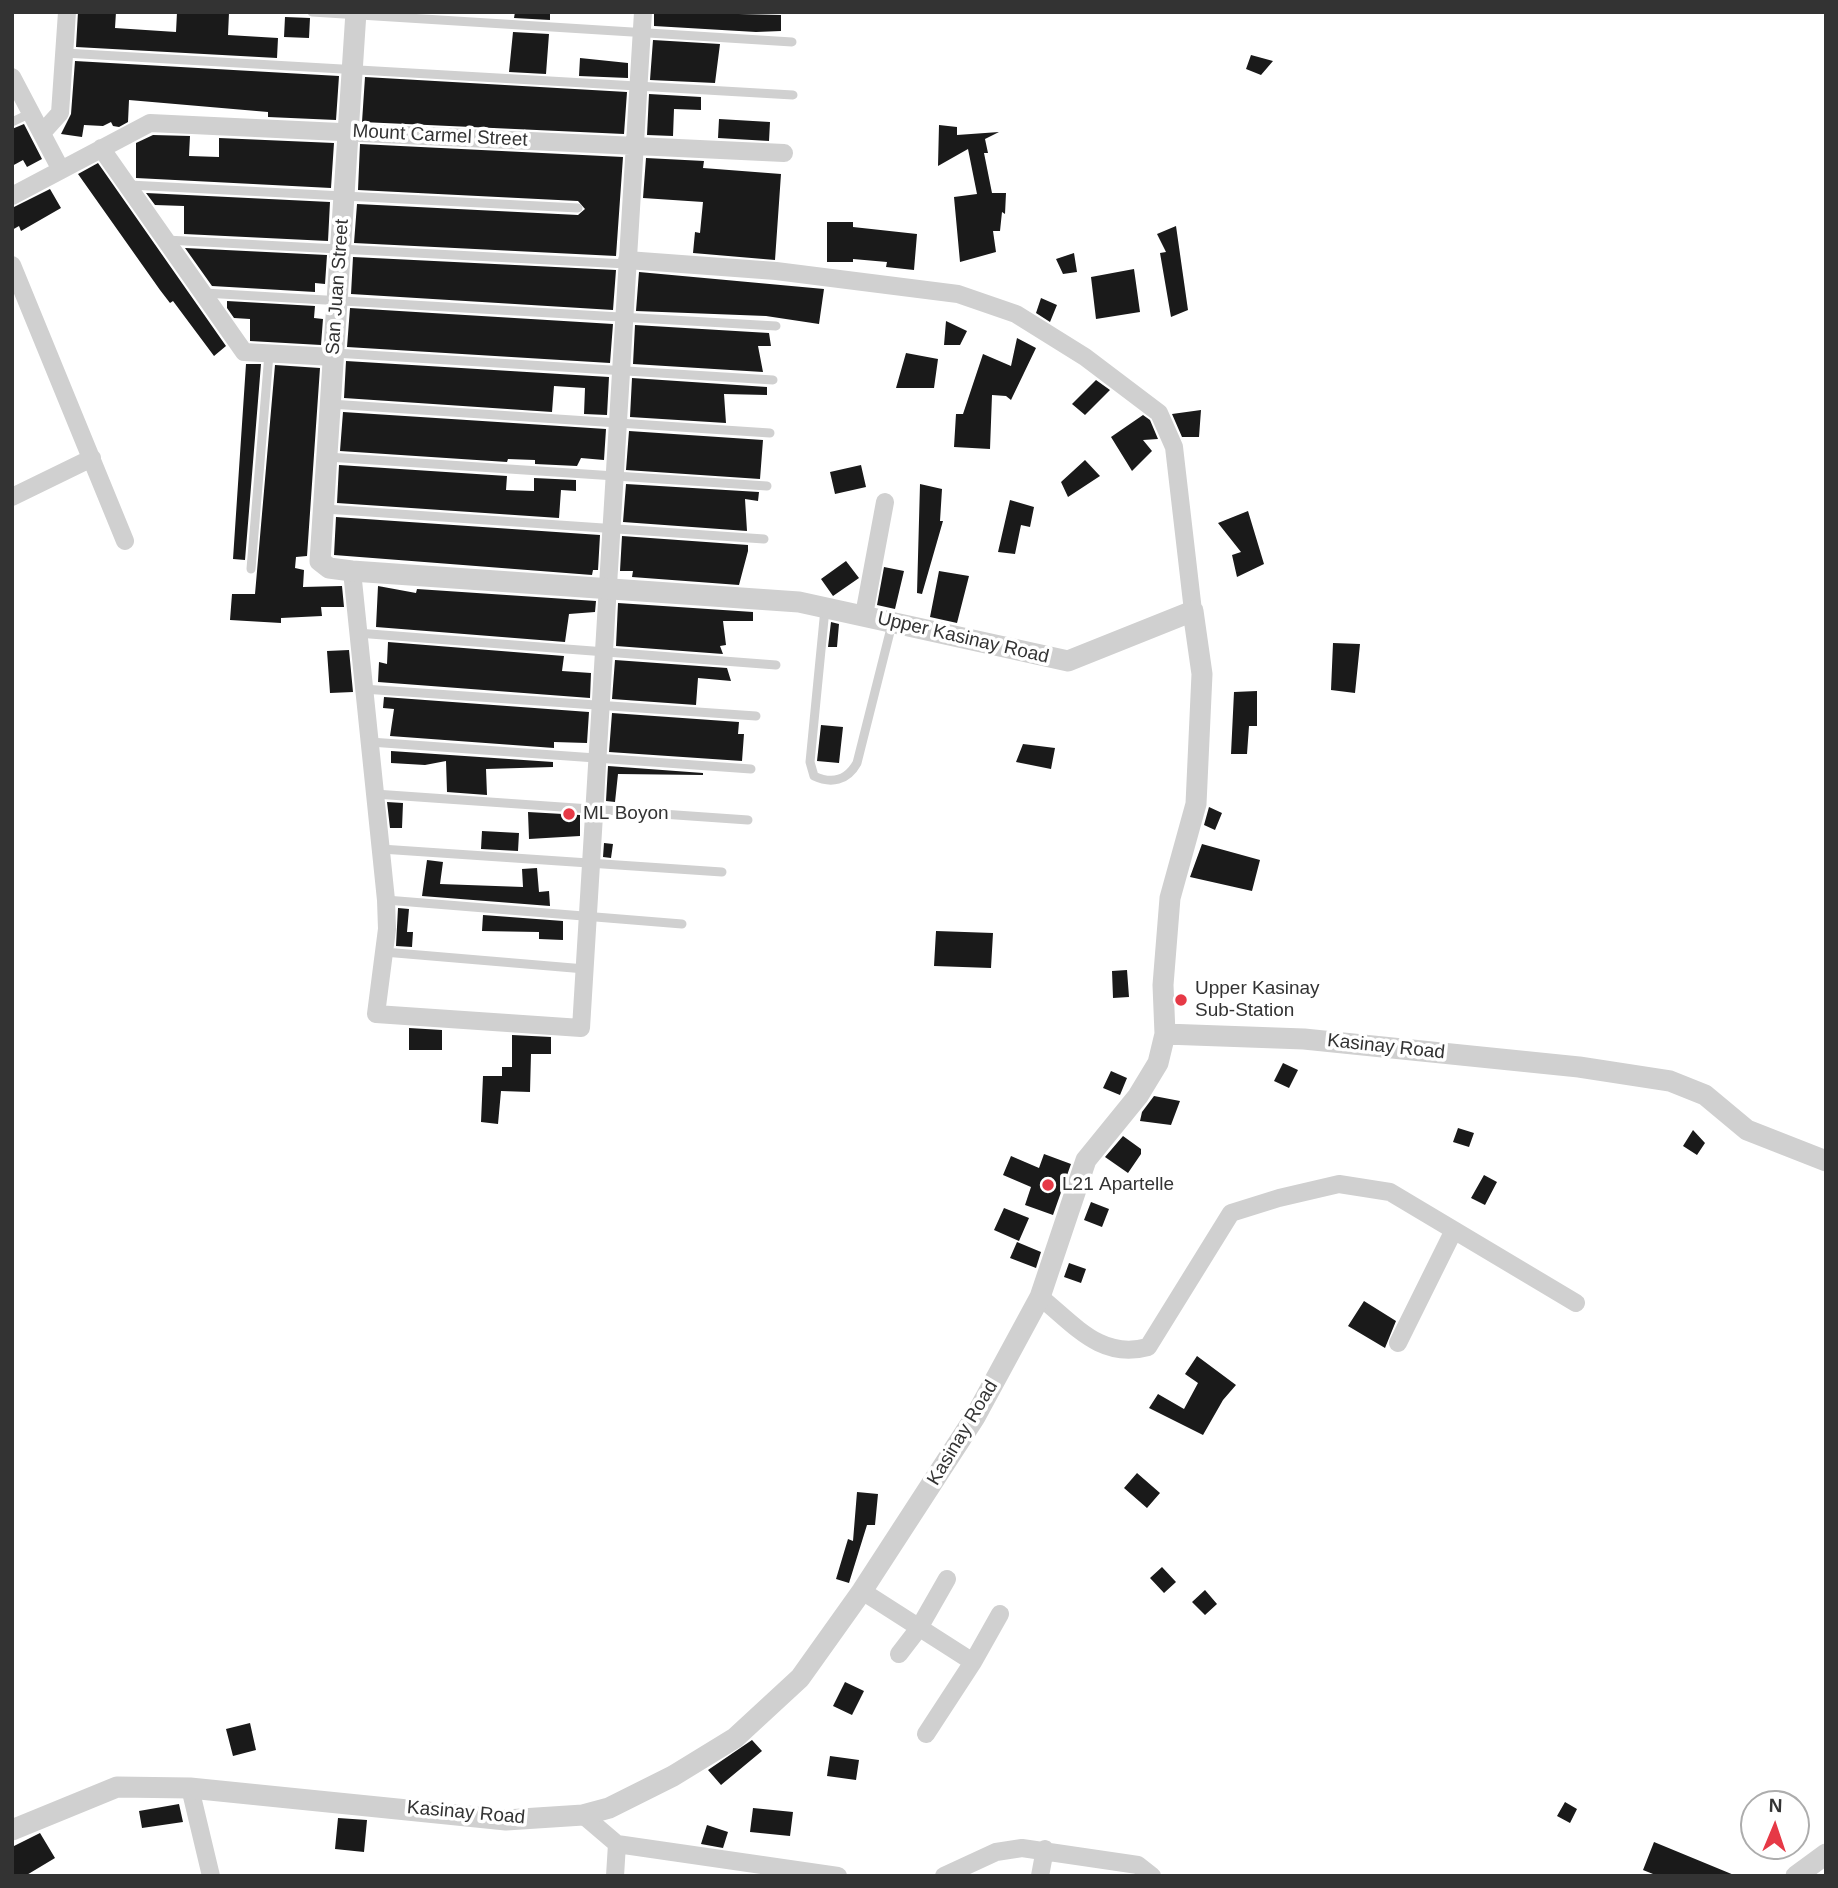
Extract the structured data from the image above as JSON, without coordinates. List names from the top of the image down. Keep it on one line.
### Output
{"streets":{"street":["Mount Carmel Street","San Juan Street","Upper Kasinay Road","Kasinay Road"]},"crossings":[["Mount Carmel Street","San Juan Street"],["San Juan Street","Upper Kasinay Road"]],"places":["ML Boyon","Upper Kasinay Sub-Station","L21 Apartelle"],"north":"top"}
